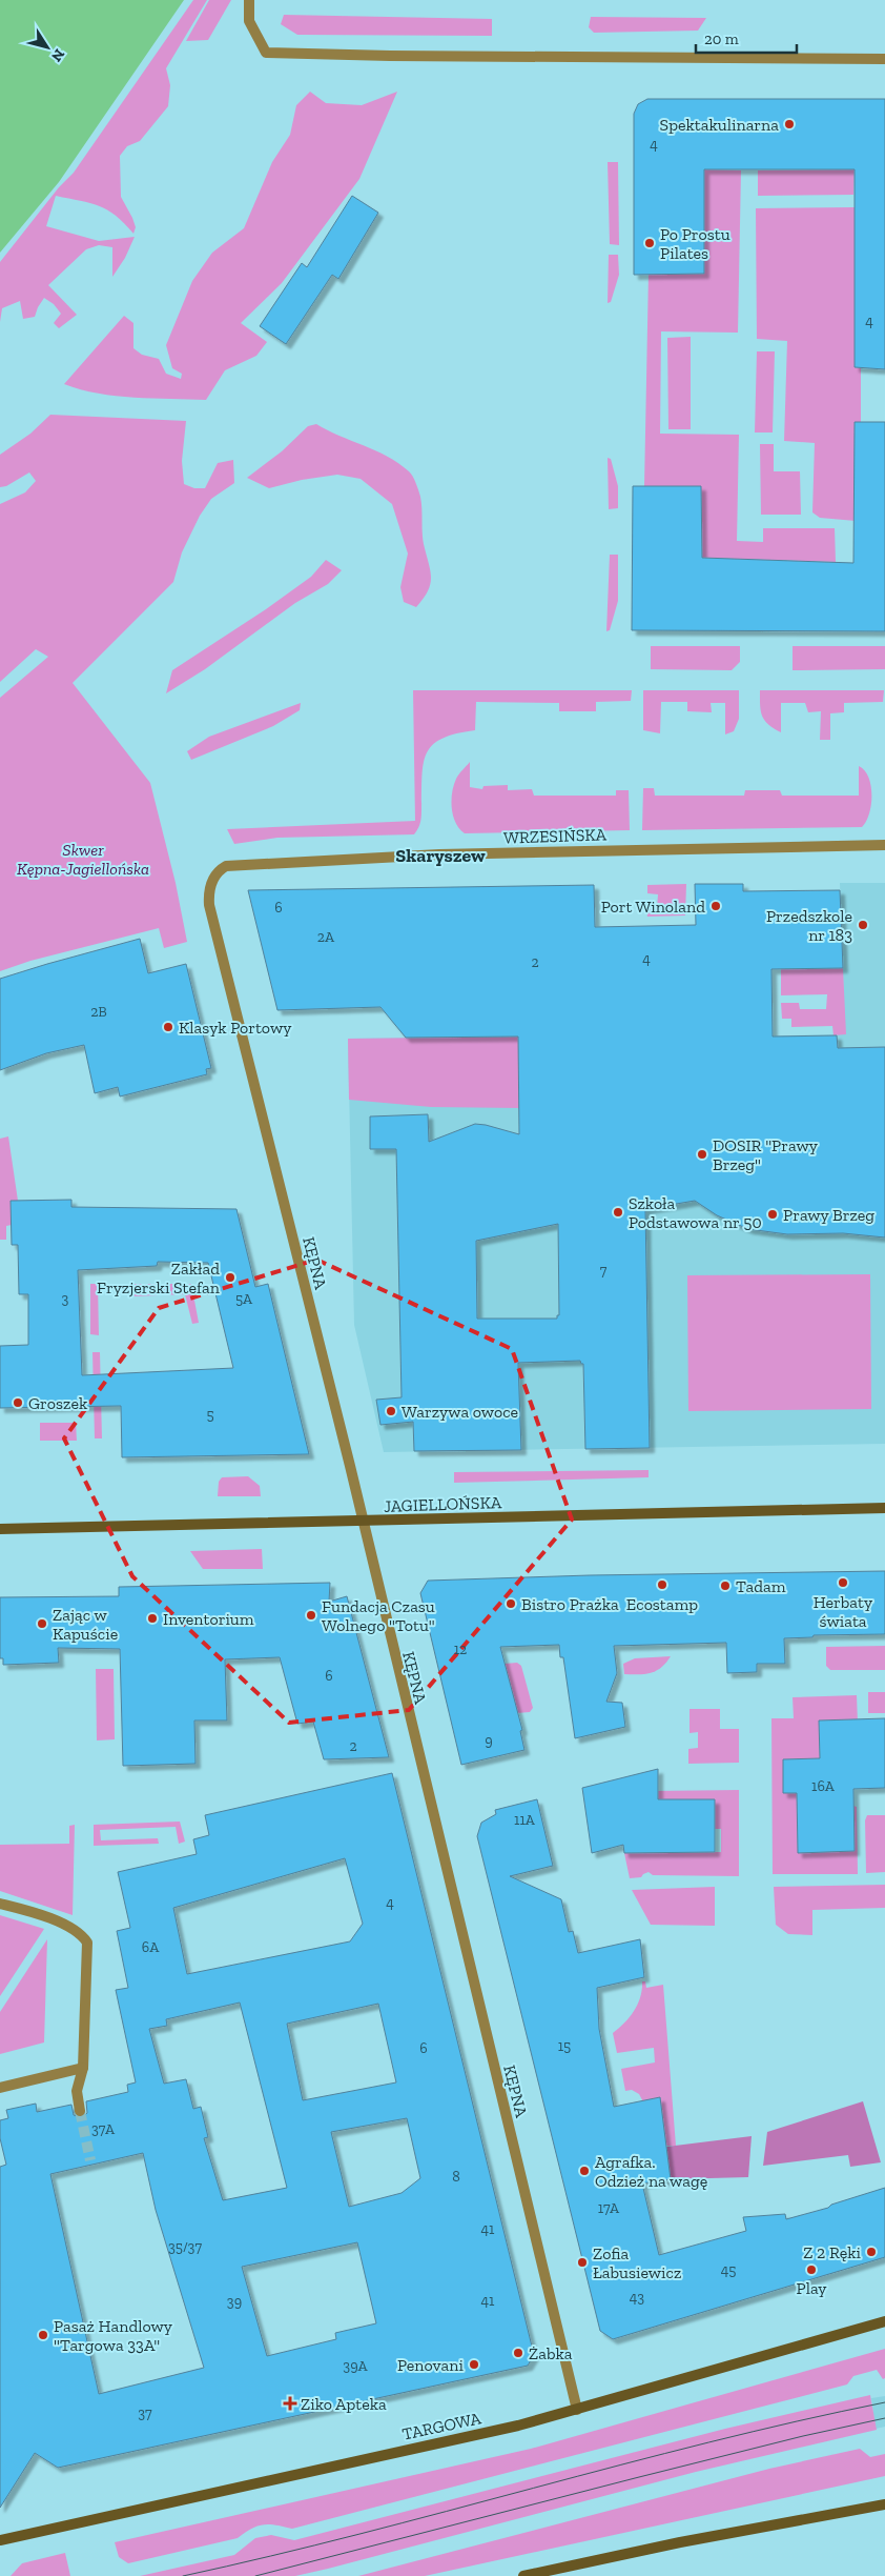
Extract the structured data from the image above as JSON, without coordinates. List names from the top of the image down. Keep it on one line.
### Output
{"streets":{"main road":["JAGIELLOŃSKA","TARGOWA"],"street":["WRZESIŃSKA","KĘPNA"]},"crossings":[["WRZESIŃSKA","KĘPNA"],["KĘPNA","JAGIELLOŃSKA"],["KĘPNA","TARGOWA"]],"districts":["Skaryszew"],"parks":["Skwer Kępna-Jagiellońska"],"places":{"other":["Spektakulinarna","Po Prostu Pilates","Port Winoland","Przedszkole nr 183","Klasyk Portowy","DOSIR \"Prawy Brzeg\"","Szkoła Podstawowa nr 50","Prawy Brzeg","Zakład Fryzjerski Stefan","Groszek","Warzywa owoce","Herbaty świata","Ecostamp","Tadam","Bistro Prażka","Fundacja Czasu Wolnego \"Totu\"","Inventorium","Zając w Kapuście","Agrafka. Odzież na wagę","Z 2 Ręki","Zofia Łabusiewicz","Play","Pasaż Handlowy \"Targowa 33A\"","Żabka","Penovani"],"health":["Ziko Apteka"]},"house_numbers":["4","4","6","2A","4","2","2B","7","3","5A","5","12","6","9","2","16A","11A","4","6A","15","6","37A","8","17A","41","35/37","45","43","41","39","39A","37"],"scale_bar":"20 m","north":"bottom right"}
